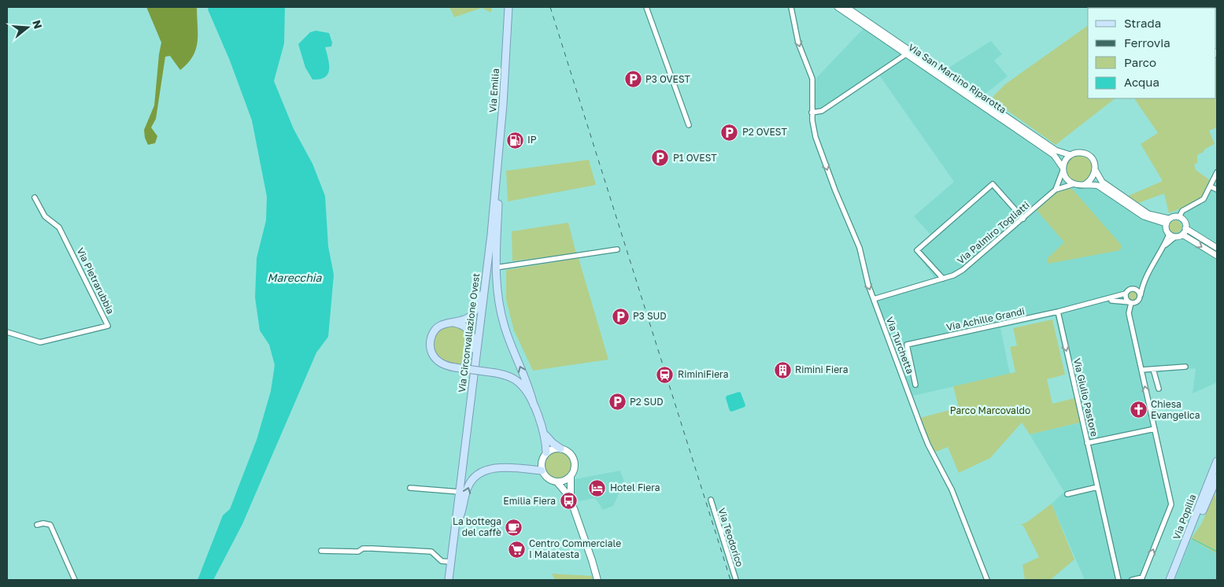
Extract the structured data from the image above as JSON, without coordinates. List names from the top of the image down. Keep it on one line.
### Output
{"streets":{"main road":["Via Emilia","Via Circonvallazione Ovest","Via Popilia"],"street":["Via San Martino Riparotta","Via Palmiro Togliatti","Via Pietrarubbia","Via Achille Grandi","Via Turchetta","Via Giulio Pastore","Via Teodorico"]},"crossings":[["Via San Martino Riparotta","Via Palmiro Togliatti"],["Via Emilia","Via Circonvallazione Ovest"],["Via Palmiro Togliatti","Via Turchetta"],["Via Achille Grandi","Via Giulio Pastore"]],"one_way":["Via Turchetta","Via Giulio Pastore"],"water":["Marecchia"],"parks":["Parco Marcovaldo"],"places":{"parking":["P3 OVEST","P2 OVEST","P1 OVEST","P3 SUD","P2 SUD"],"fuel station":["IP"],"building":["Rimini Fiera"],"station":["RiminiFiera"],"church":["Chiesa Evangelica"],"hotel":["Hotel Fiera"],"bus stop":["Emilia Fiera"],"cafe":["La bottega del caffè"],"supermarket":["Centro Commerciale I Malatesta"]},"legend":["Strada","Ferrovia","Parco","Acqua"],"north":"right"}
